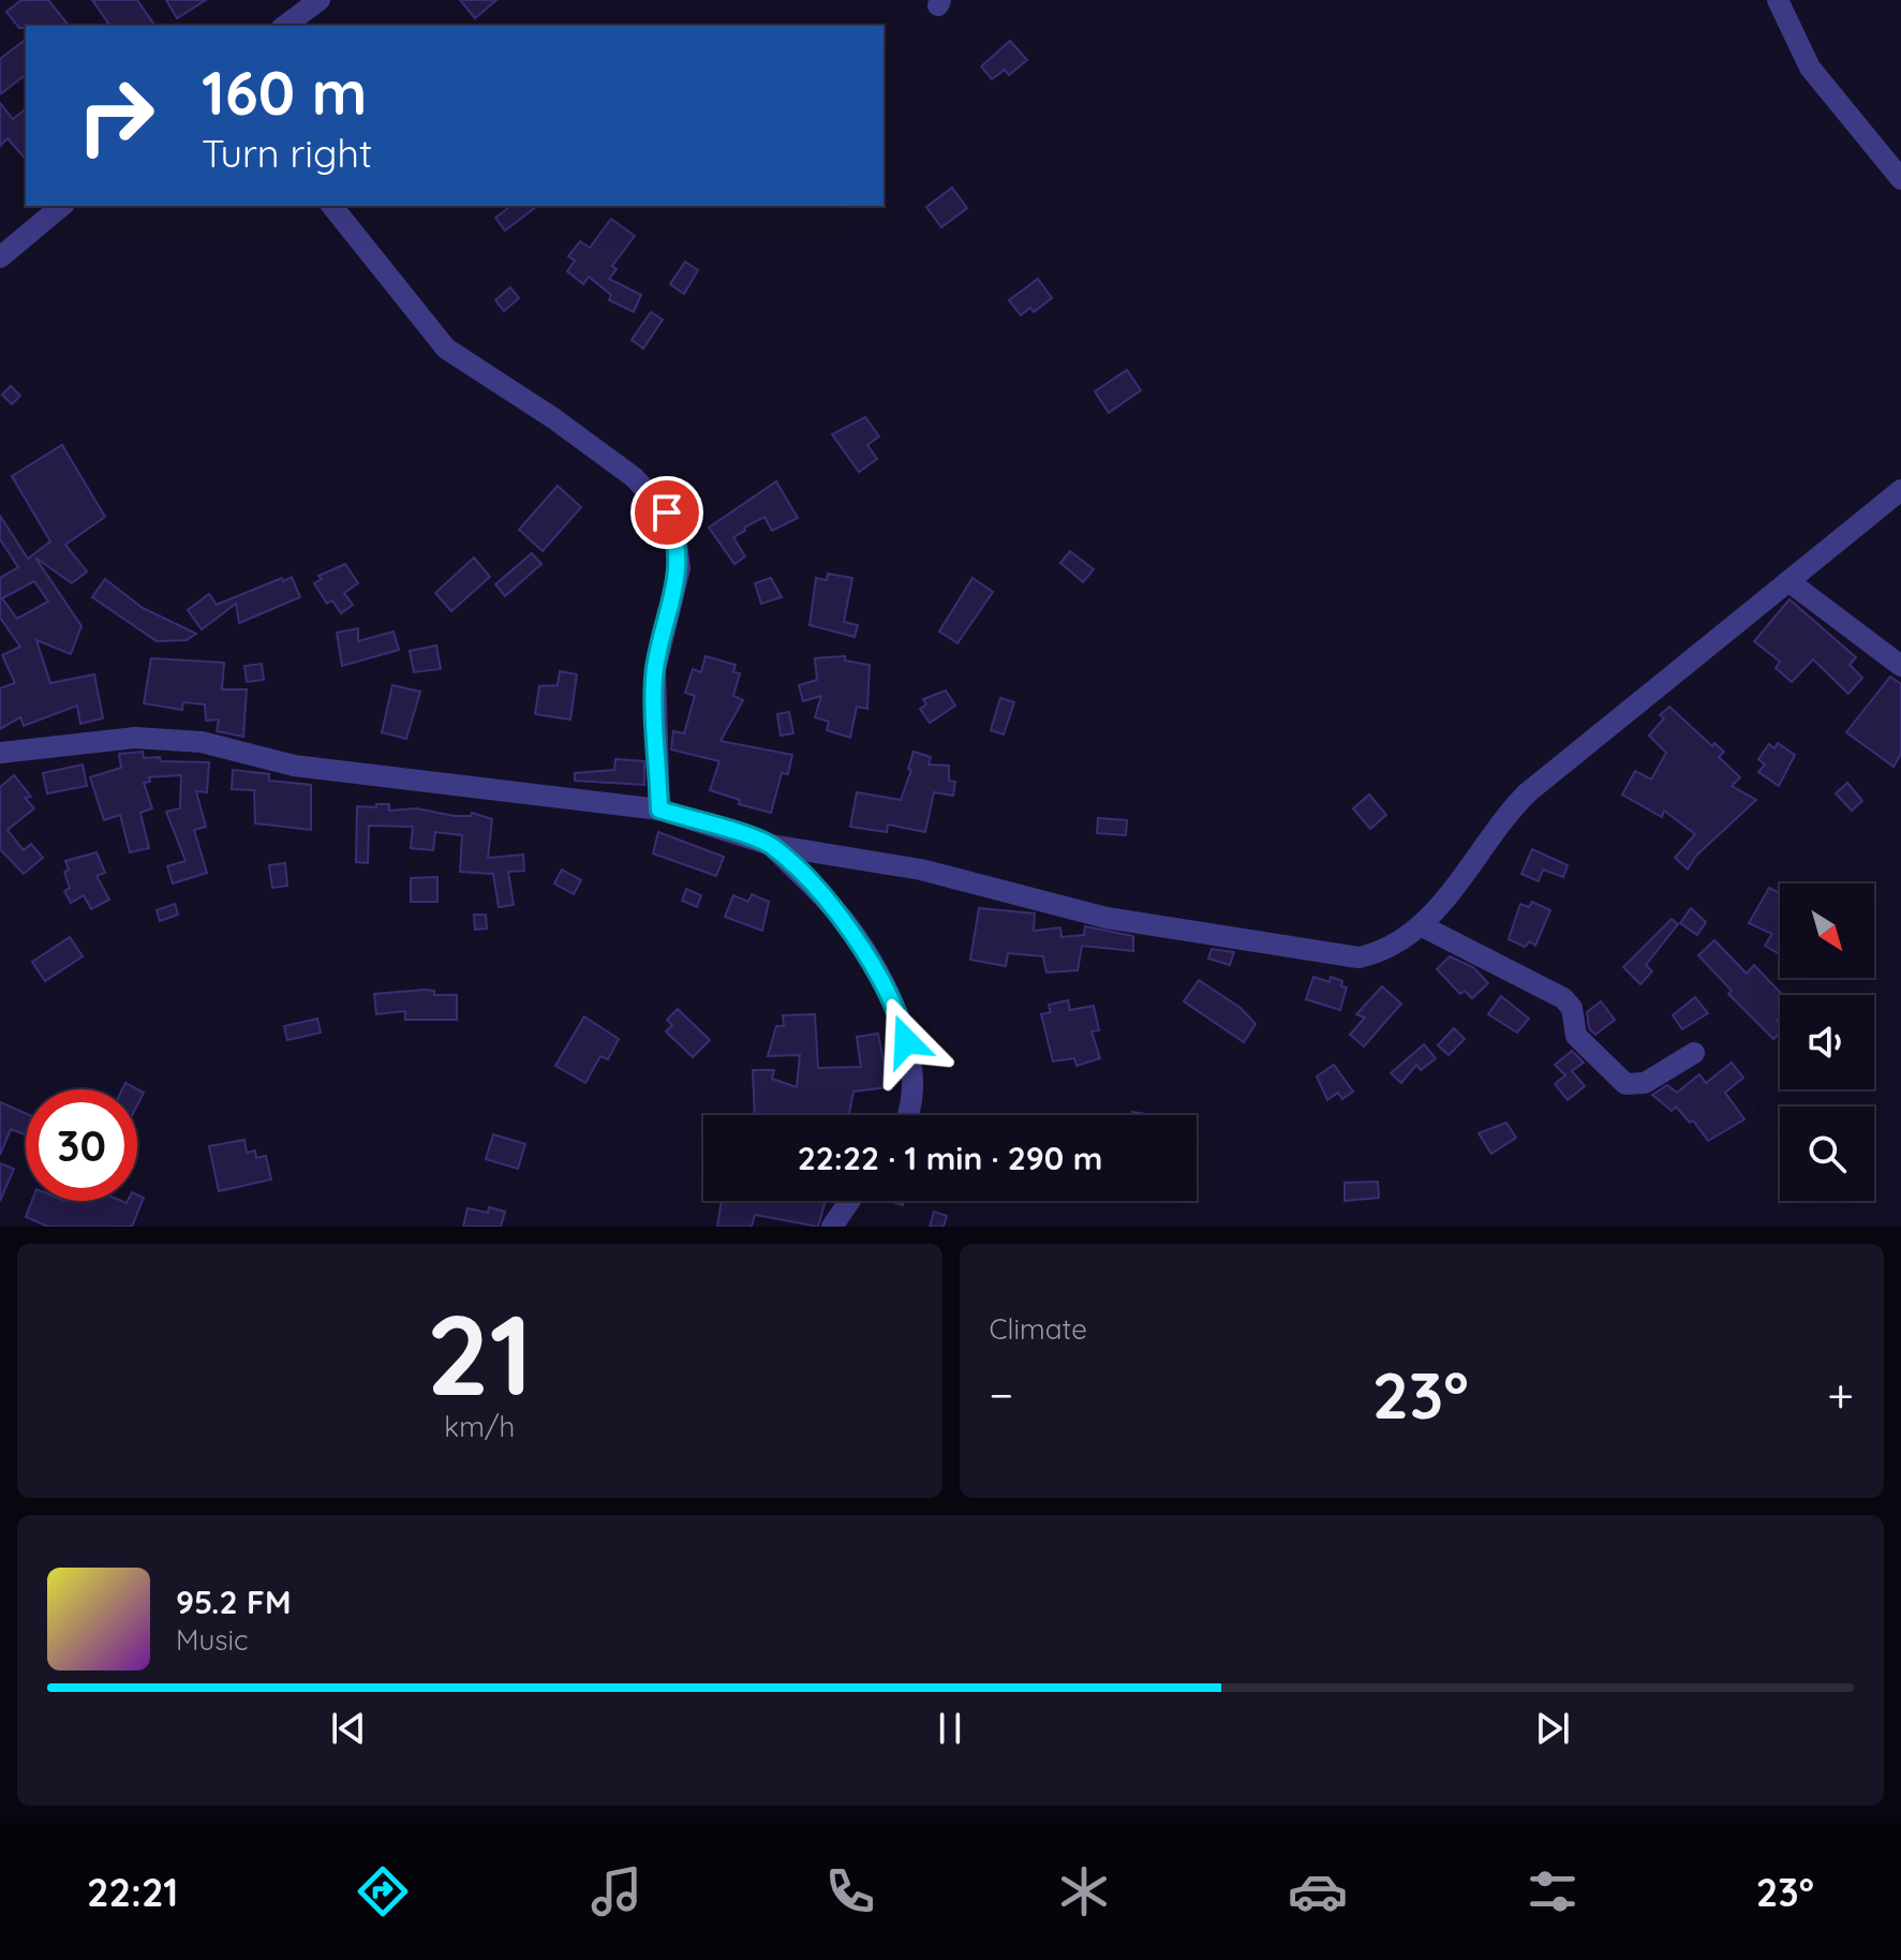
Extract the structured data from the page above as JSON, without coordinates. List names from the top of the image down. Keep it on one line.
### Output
{"north":"bottom right","page":{"turn":["160 m","Turn right"],"limit":"30","trip":"22:22 · 1 min · 290 m","tile":[["21","km/h"],"Climate"],"heat":["−","23°","+"],"song":["95.2 FM","Music"],"tabs":["22:21","23°"]}}
